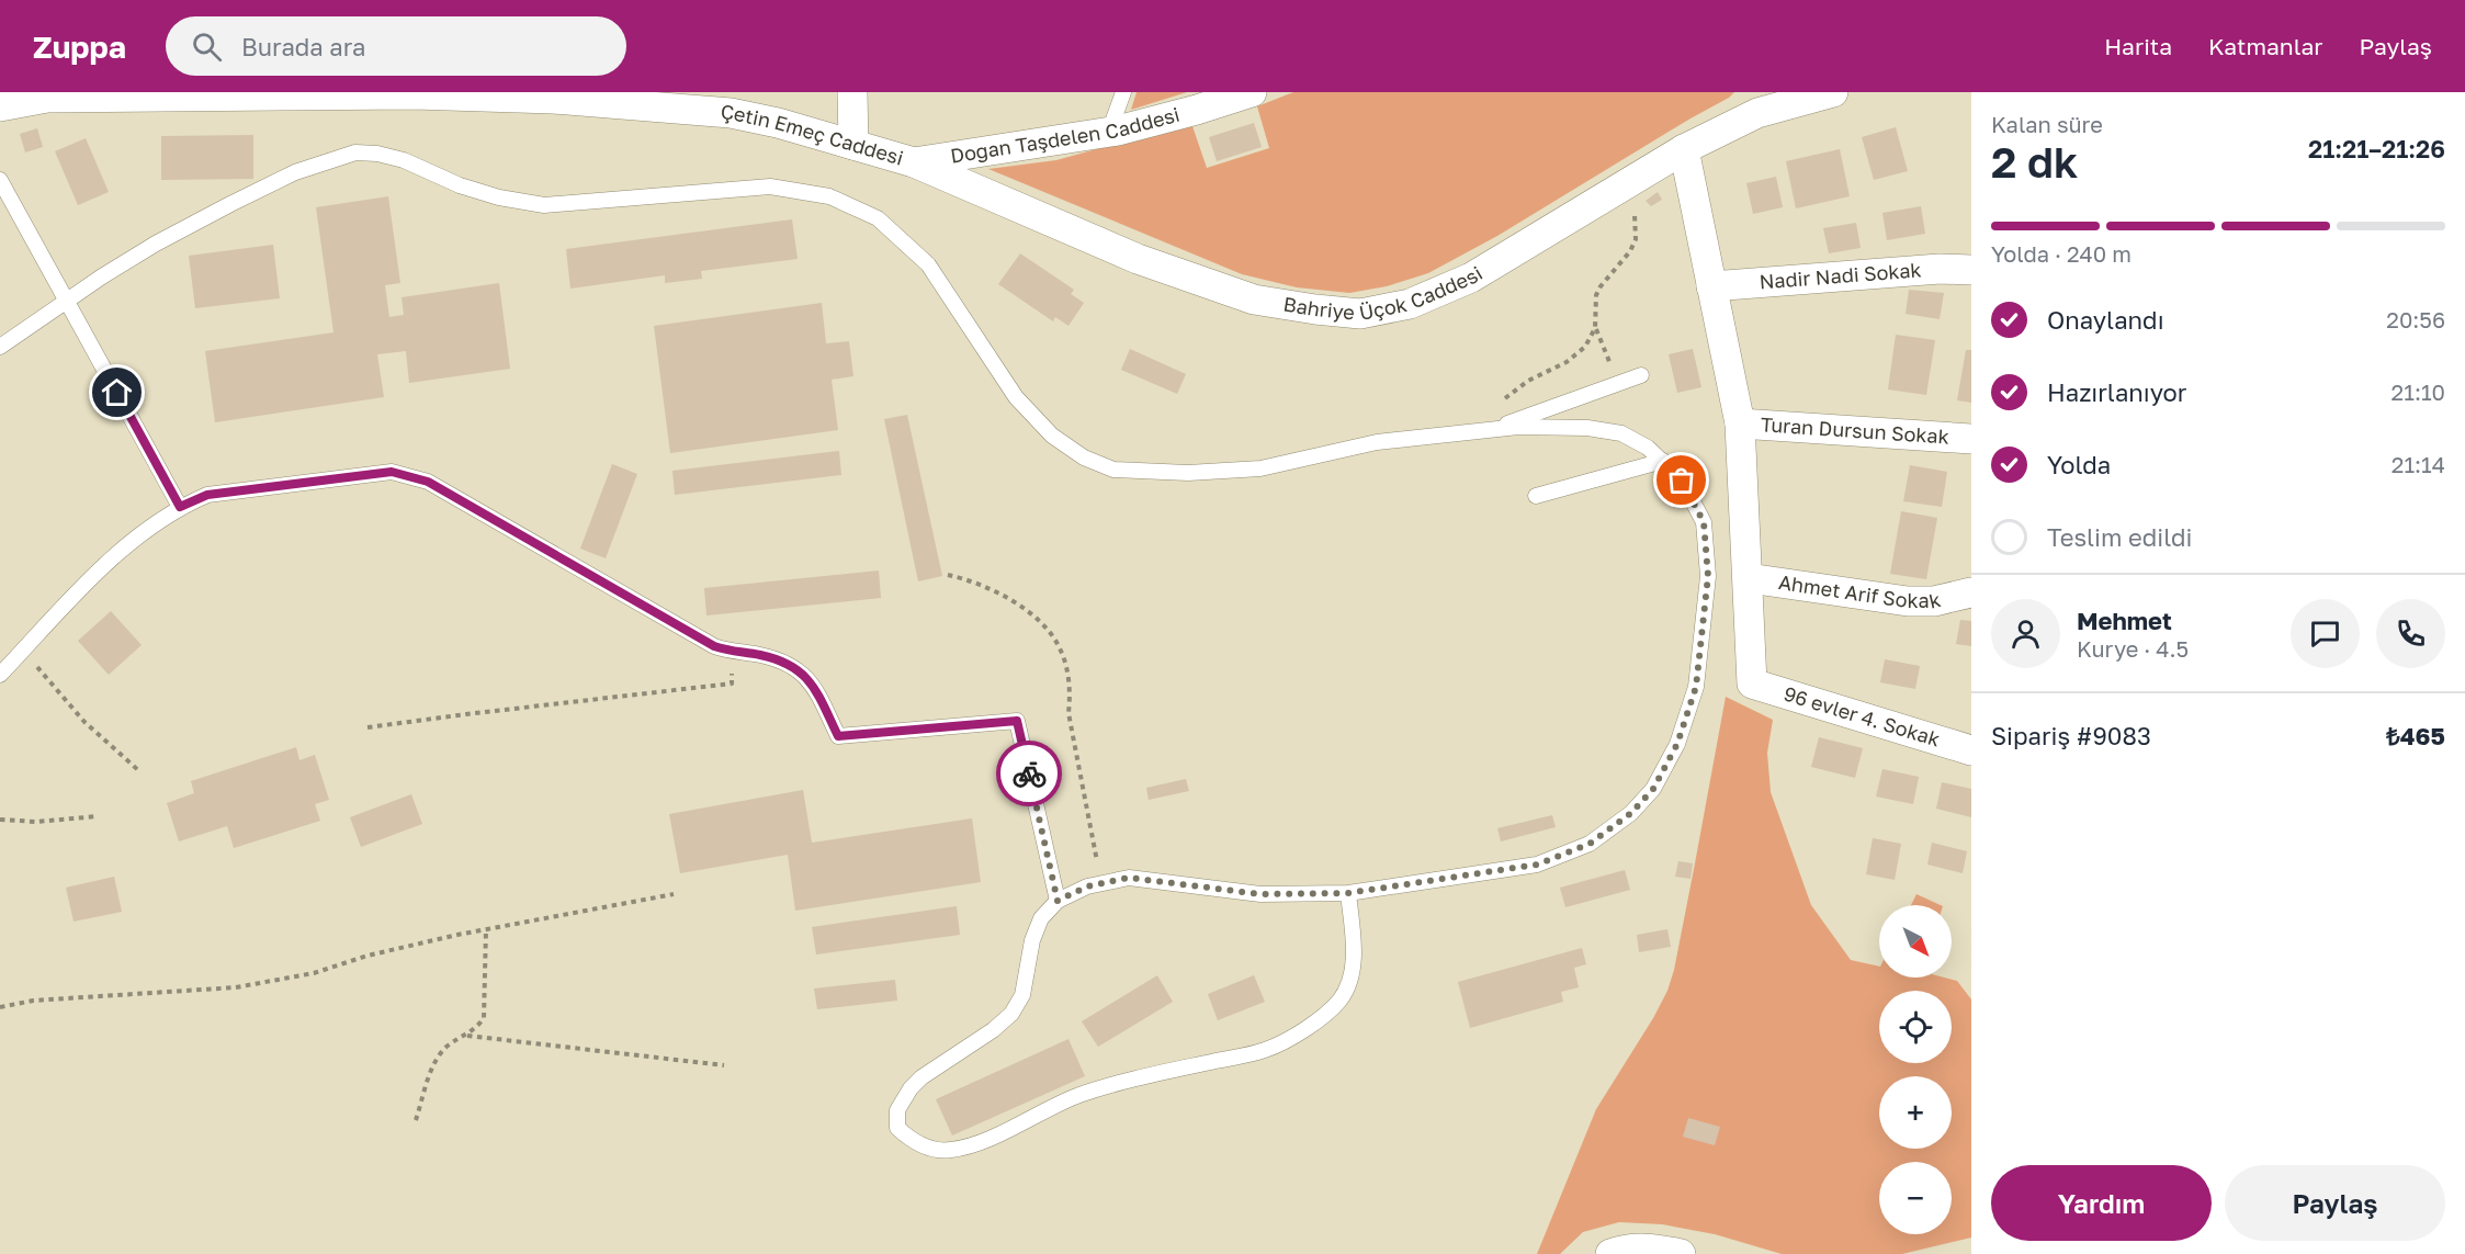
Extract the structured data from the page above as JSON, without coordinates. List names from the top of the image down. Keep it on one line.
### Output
{"streets":{"street":["Doğan Taşdelen Caddesi","Çetin Emeç Caddesi","Nadir Nadi Sokak","Bahriye Üçok Caddesi","Turan Dursun Sokak","Ahmet Arif Sokak","96 evler 4. Sokak"]},"crossings":[["Doğan Taşdelen Caddesi","Çetin Emeç Caddesi"],["Doğan Taşdelen Caddesi","Bahriye Üçok Caddesi"],["Çetin Emeç Caddesi","Bahriye Üçok Caddesi"],["Ahmet Arif Sokak","96 evler 4. Sokak"]],"north":"bottom right","page":{"header":"Zuppa","search":"Burada ara","nav":["Harita","Katmanlar","Paylaş"],"heading":["2 dk","Kalan süre","21:21–21:26"],"panel":["Mehmet","Kurye · 4.5","Sipariş #9083","₺465"],"bar":"Yolda · 240 m","list":[["Onaylandı","20:56"],["Hazırlanıyor","21:10"],["Yolda","21:14"],"Teslim edildi"],"map_buttons":["+","−"],"buttons":["Yardım","Paylaş"]}}
